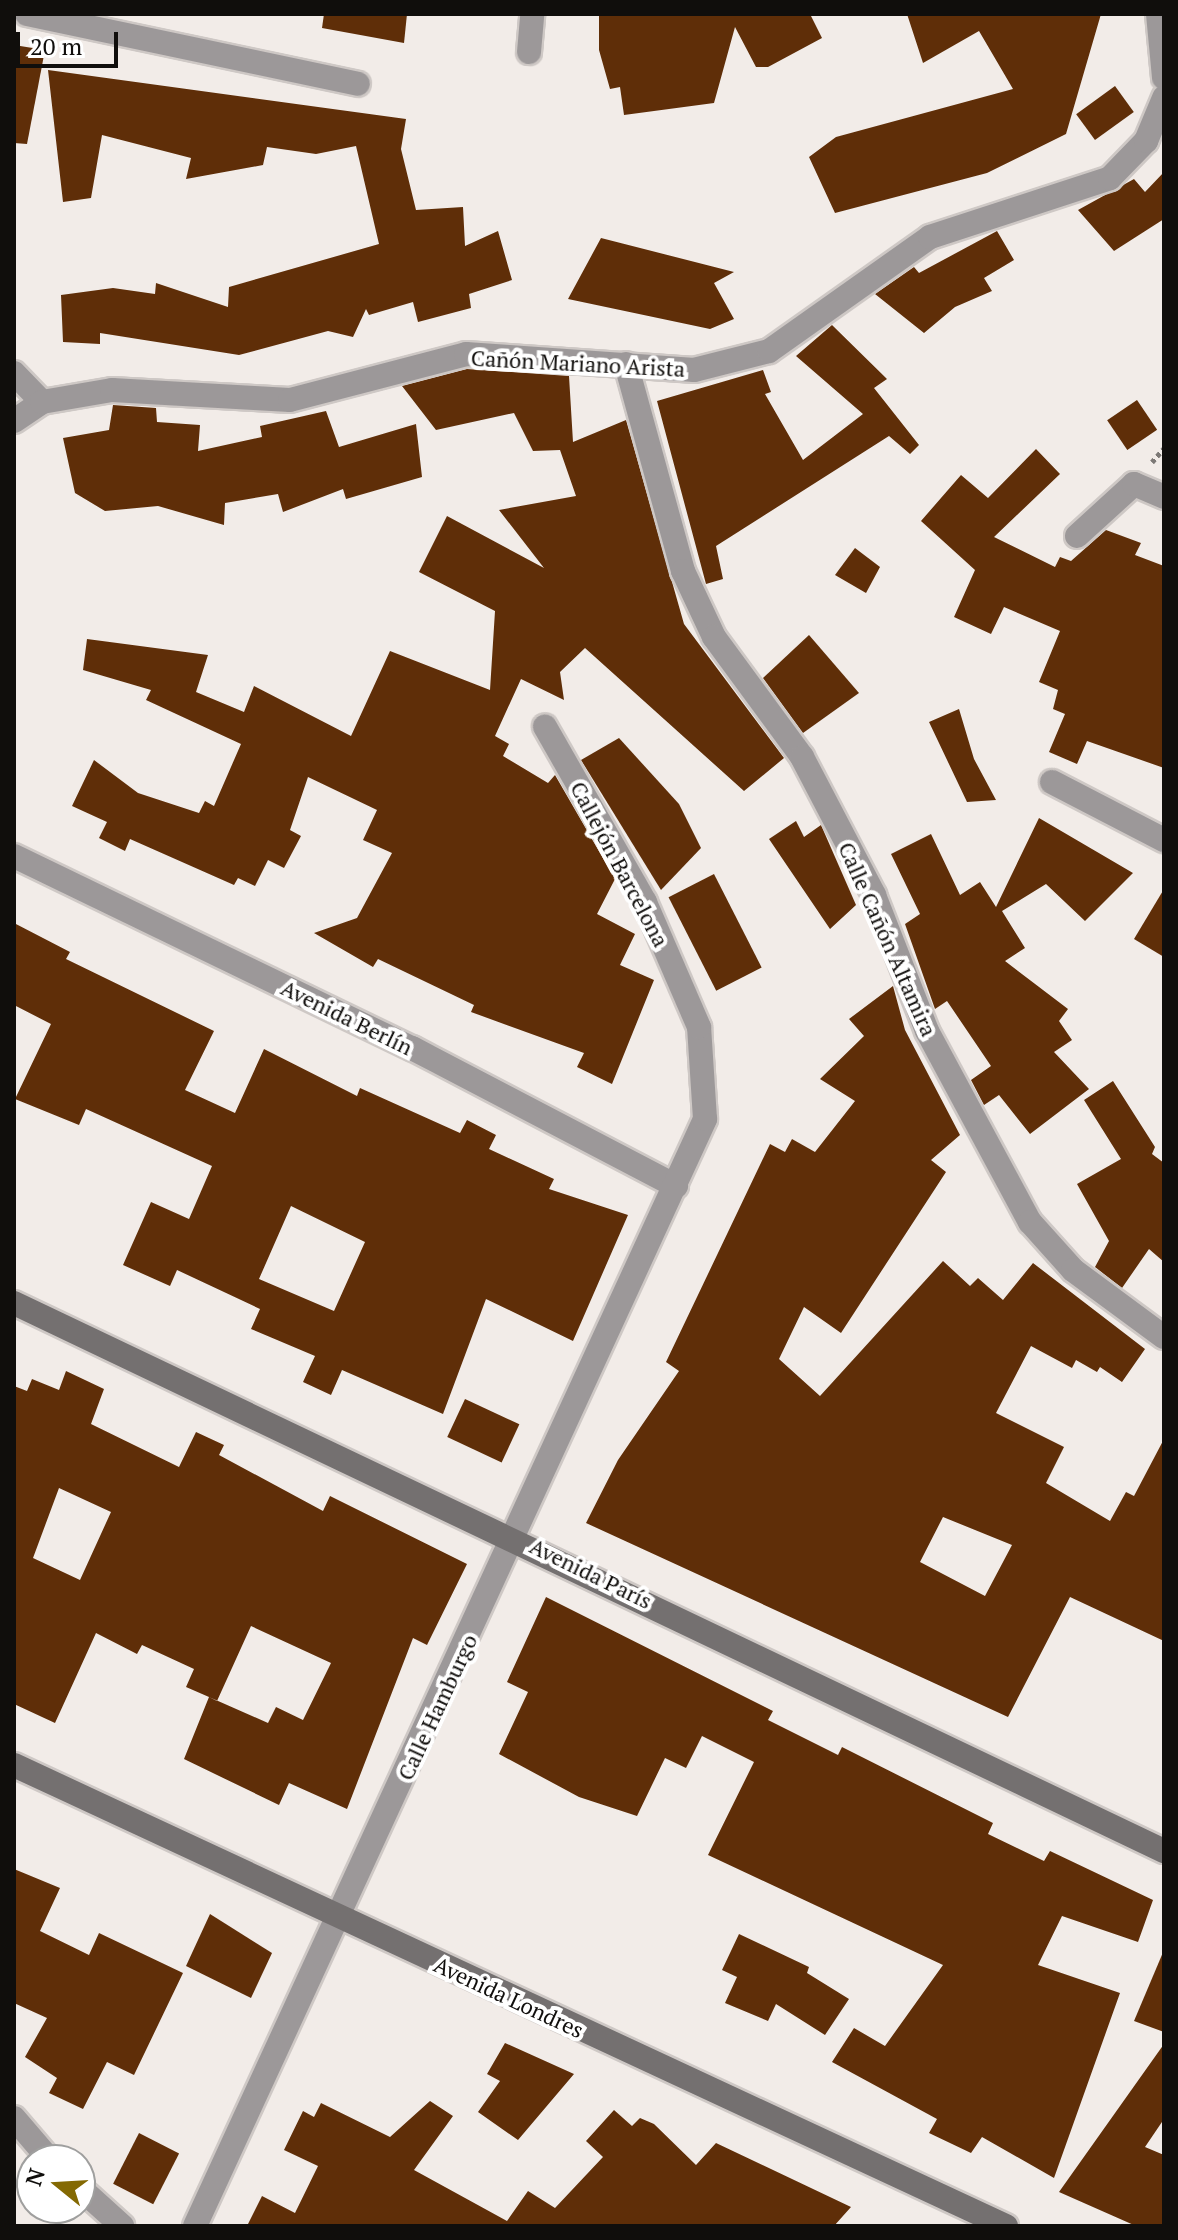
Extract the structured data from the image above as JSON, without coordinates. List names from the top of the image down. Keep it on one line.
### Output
{"streets":{"main road":["Avenida París","Avenida Londres"],"street":["Cañón Mariano Arista","Callejón Barcelona","Calle Cañón Altamira","Avenida Berlín","Calle Hamburgo"]},"crossings":[["Cañón Mariano Arista","Calle Cañón Altamira"],["Callejón Barcelona","Avenida Berlín"],["Callejón Barcelona","Calle Hamburgo"],["Avenida Berlín","Calle Hamburgo"],["Avenida París","Calle Hamburgo"],["Calle Hamburgo","Avenida Londres"]],"scale_bar":"20 m","north":"left"}
